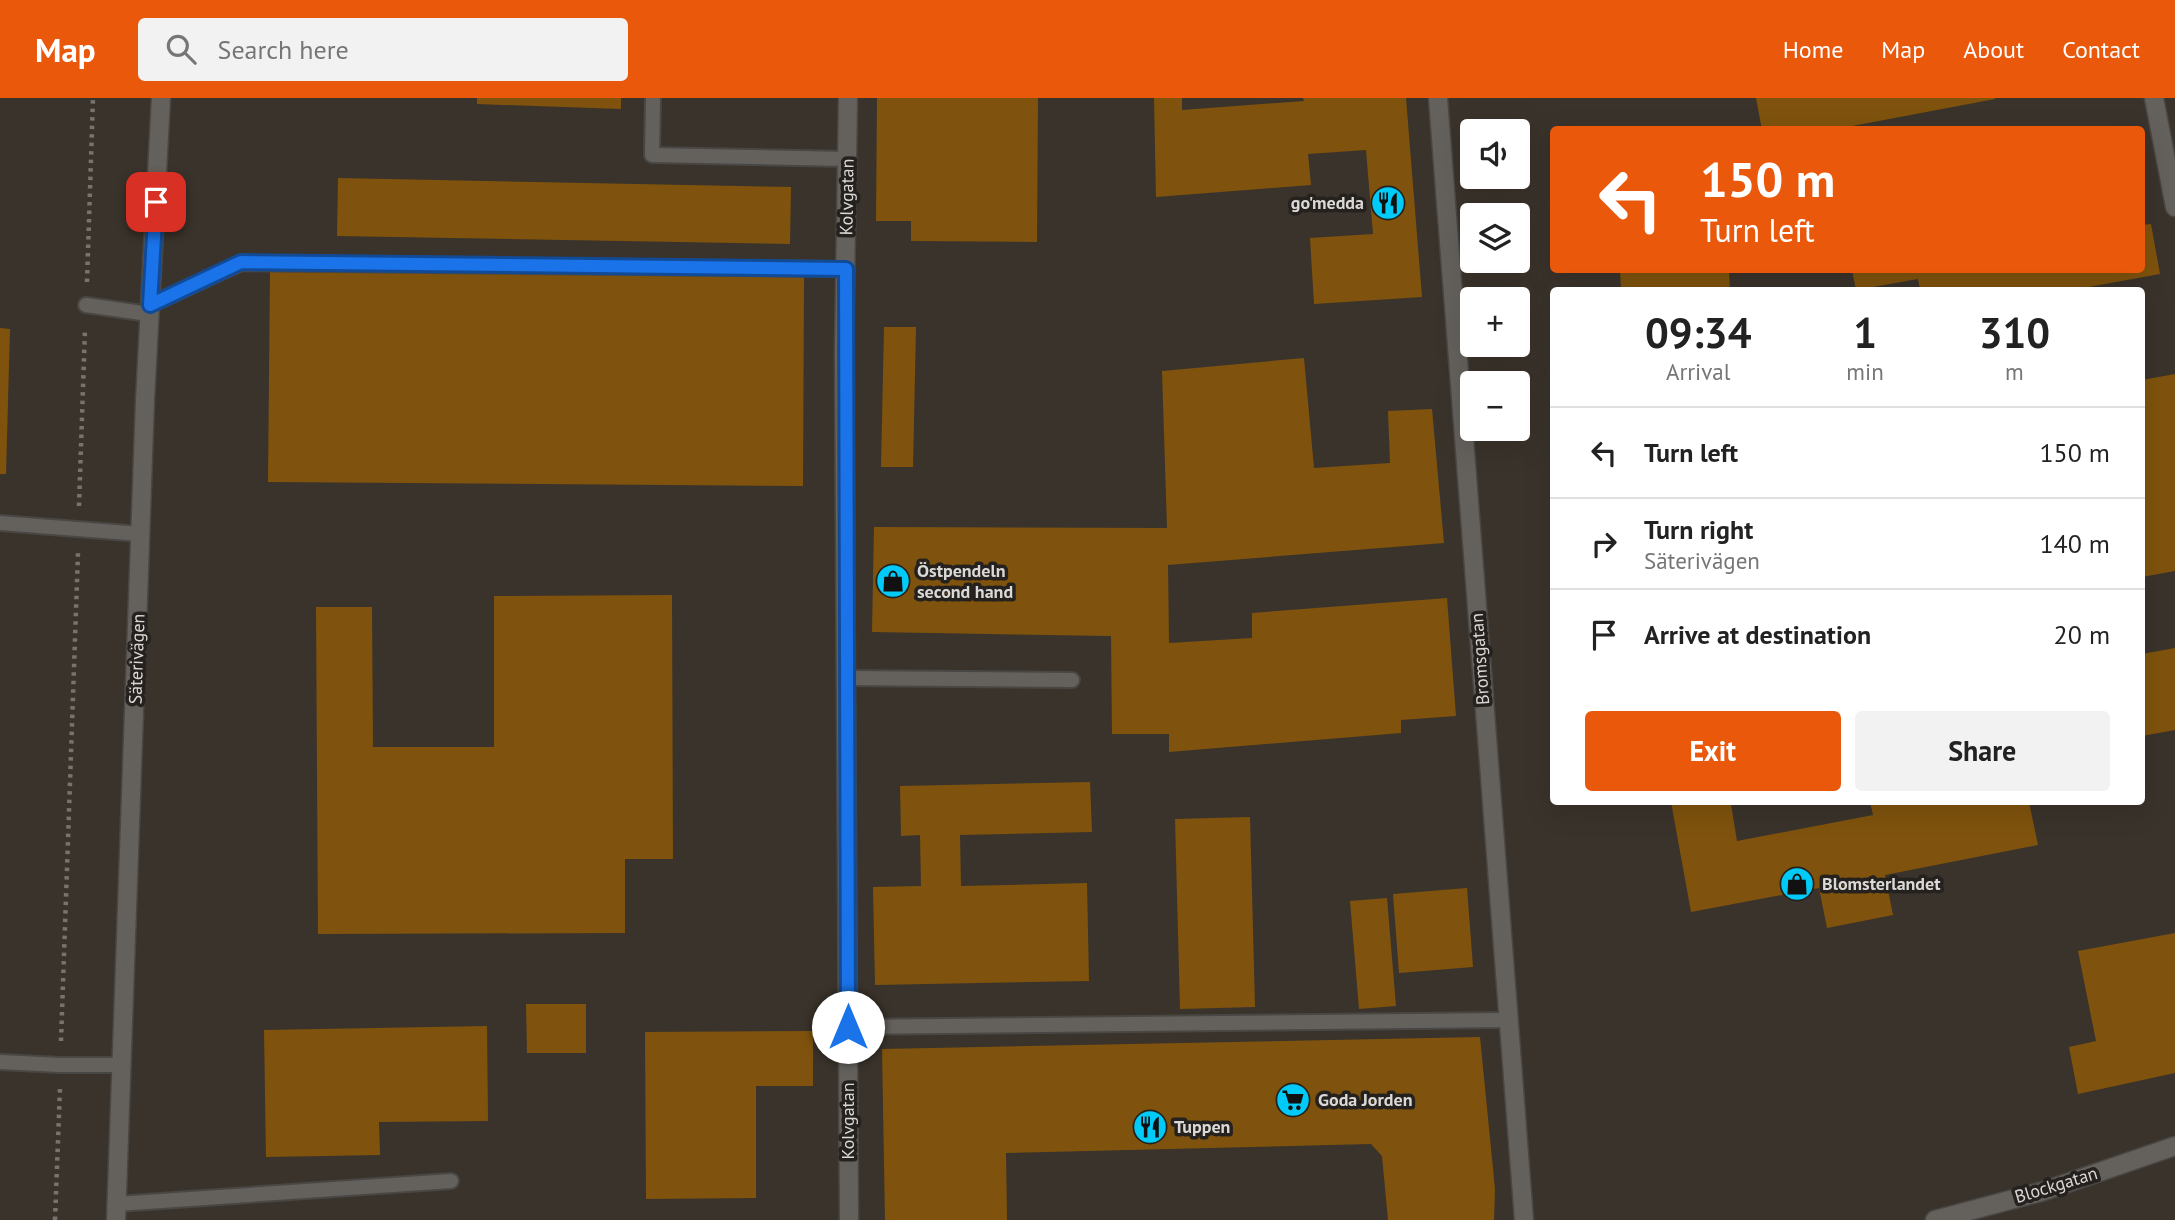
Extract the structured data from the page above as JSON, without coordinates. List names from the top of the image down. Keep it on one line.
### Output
{"streets":{"street":["Kolvgatan","Säterivägen","Bromsgatan","Blockgatan"]},"places":{"restaurant":["go'medda","Tuppen"],"shop":["Östpendeln second hand","Blomsterlandet"],"supermarket":["Goda Jorden"]},"page":{"header":"Map","search":"Search here","nav":["Home","Map","About","Contact"],"map_buttons":["+","−"],"turn":["150 m","Turn left"],"eta":["09:34","Arrival","1","min","310","m"],"list":[{"name":"Turn left","value":"150 m"},{"name":"Turn right","note":"Säterivägen","value":"140 m"},{"name":"Arrive at destination","value":"20 m"}],"buttons":["Exit","Share"]}}
